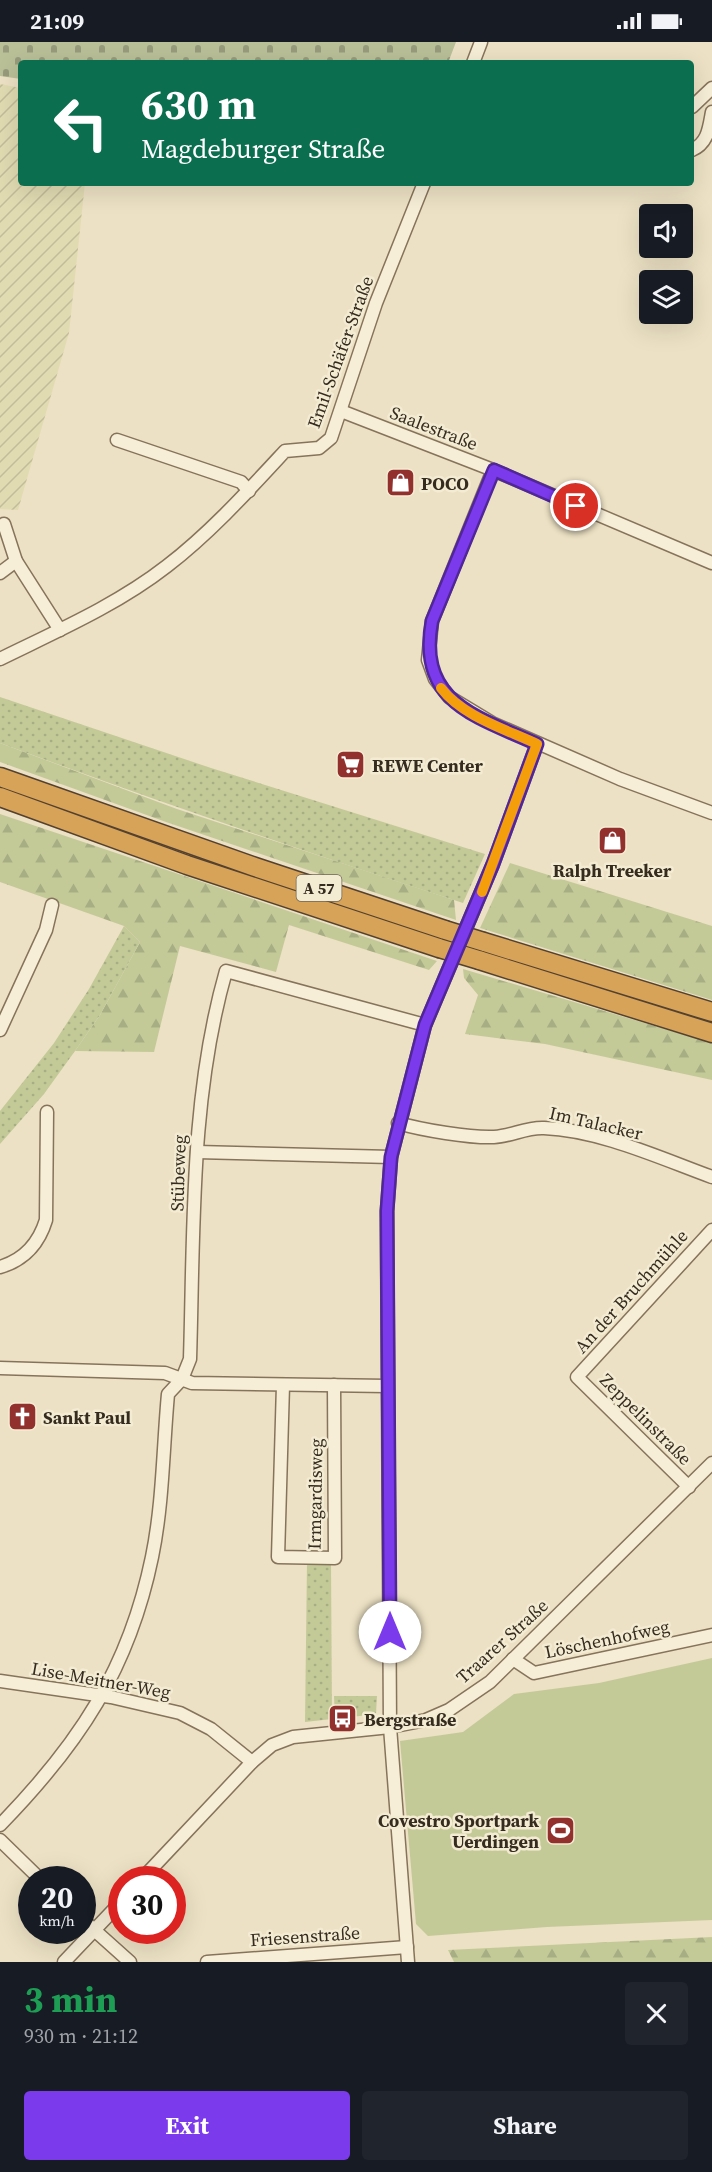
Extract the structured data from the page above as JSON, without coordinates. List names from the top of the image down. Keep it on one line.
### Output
{"streets":{"highway":["A 57"],"street":["Emil-Schäfer-Straße","Saalestraße","Im Talacker","Stübeweg","An der Bruchmühle","Zeppelinstraße","Irmgardisweg","Löschenhofweg","Traarer Straße","Lise-Meitner-Weg","Friesenstraße"]},"crossings":[["Emil-Schäfer-Straße","Saalestraße"],["Stübeweg","Lise-Meitner-Weg"],["An der Bruchmühle","Zeppelinstraße"],["Zeppelinstraße","Traarer Straße"],["Löschenhofweg","Traarer Straße"],["Traarer Straße","Lise-Meitner-Weg"]],"places":{"shop":["POCO","Ralph Treeker"],"supermarket":["REWE Center"],"church":["Sankt Paul"],"bus stop":["Bergstraße"],"sports":["Covestro Sportpark Uerdingen"]},"page":{"status":"21:09","turn":["630 m","Magdeburger Straße"],"speed":"20 km/h","limit":"30","heading":["3 min","930 m · 21:12"],"buttons":["Exit","Share"]}}
